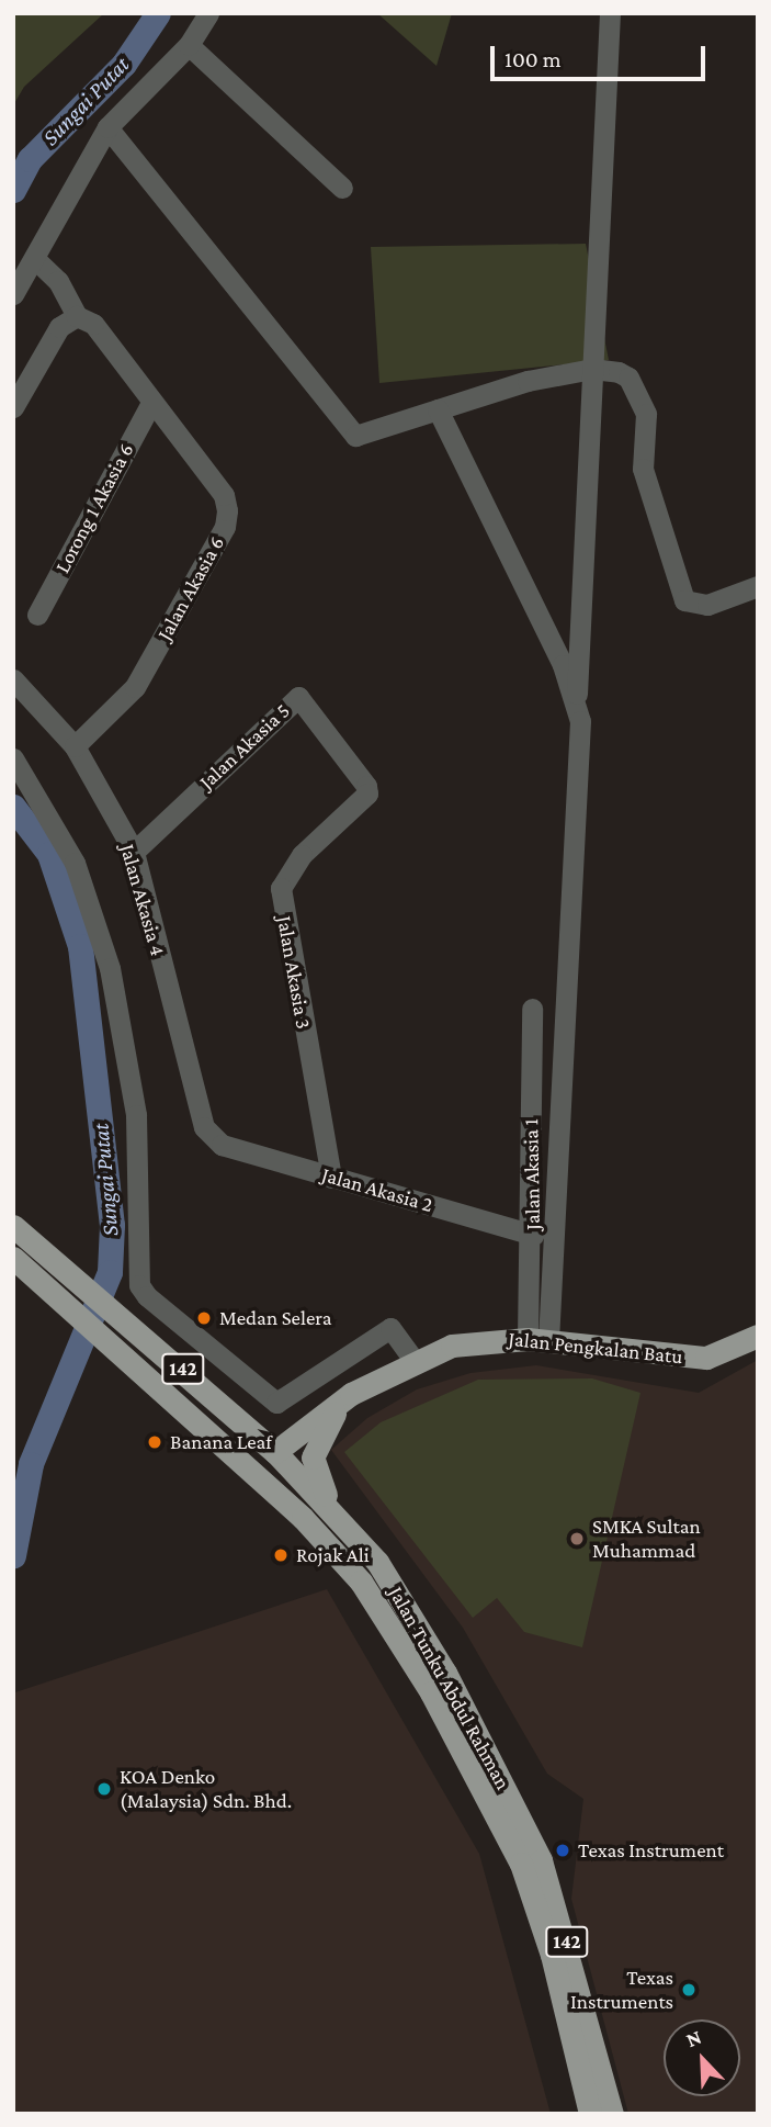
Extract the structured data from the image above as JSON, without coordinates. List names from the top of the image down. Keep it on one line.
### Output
{"streets":{"main road":["Jalan Pengkalan Batu","142","Jalan Tunku Abdul Rahman"],"street":["Lorong 1 Akasia 6","Jalan Akasia 6","Jalan Akasia 5","Jalan Akasia 4","Jalan Akasia 3","Jalan Akasia 1","Jalan Akasia 2"]},"crossings":[["Lorong 1 Akasia 6","Jalan Akasia 6"],["Jalan Akasia 6","Jalan Akasia 4"],["Jalan Akasia 5","Jalan Akasia 4"],["Jalan Akasia 5","Jalan Akasia 3"],["Jalan Akasia 4","Jalan Akasia 2"],["Jalan Akasia 3","Jalan Akasia 2"],["Jalan Akasia 1","Jalan Akasia 2"],["Jalan Akasia 1","Jalan Pengkalan Batu"],["Jalan Pengkalan Batu","Jalan Tunku Abdul Rahman"]],"water":["Sungai Putat"],"places":["Medan Selera","Banana Leaf","SMKA Sultan Muhammad","Rojak Ali","KOA Denko (Malaysia) Sdn. Bhd.","Texas Instrument","Texas Instruments"],"scale_bar":"100 m","north":"top left"}
